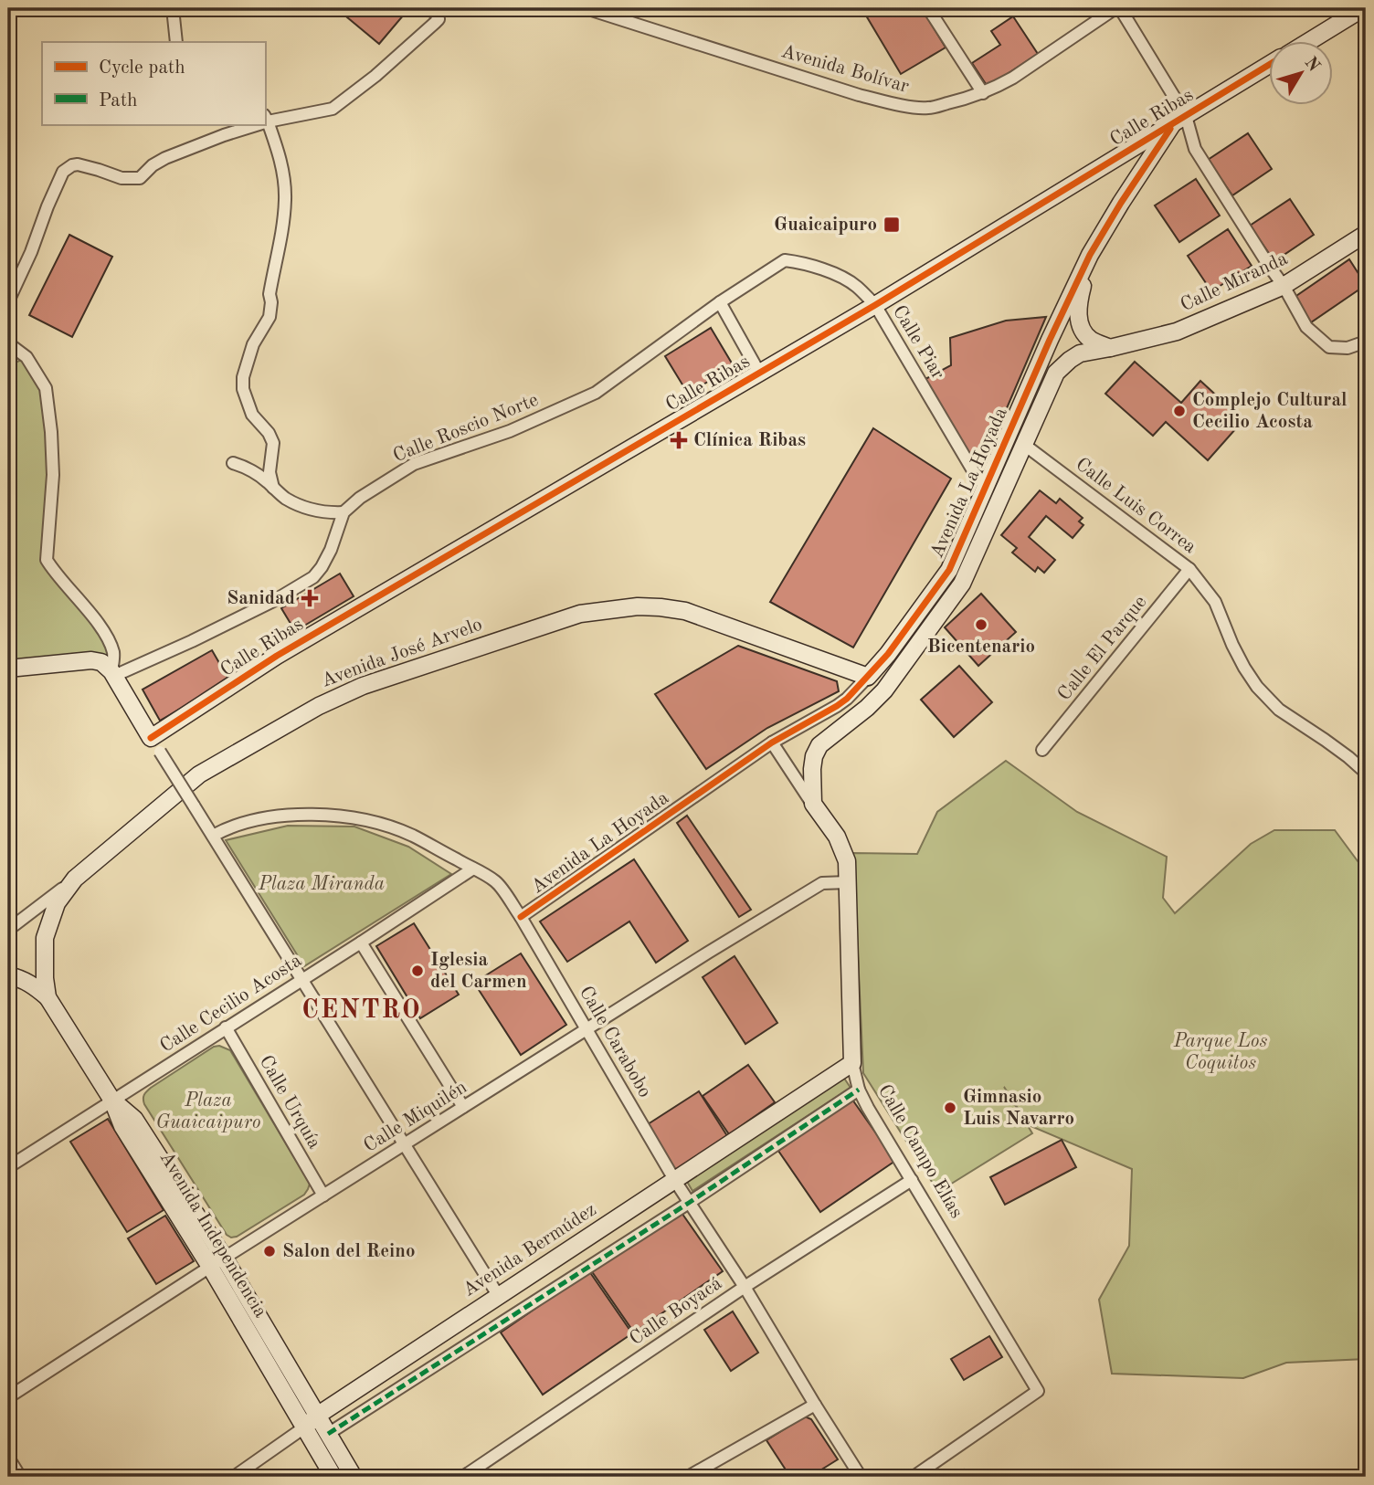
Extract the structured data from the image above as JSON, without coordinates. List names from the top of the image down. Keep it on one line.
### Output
{"streets":{"street":["Avenida Bolívar","Calle Ribas","Calle Miranda","Calle Piar","Calle Roscio Norte","Avenida La Hoyada","Calle Luis Correa","Calle El Parque","Avenida José Arvelo","Calle Cecilio Acosta","Calle Carabobo","Calle Urquía","Calle Miquilén","Calle Campo Elías","Avenida Independencia","Avenida Bermúdez","Calle Boyacá"]},"crossings":[["Calle Ribas","Calle Piar"],["Calle Ribas","Avenida La Hoyada"],["Calle Miranda","Avenida La Hoyada"],["Calle Piar","Calle Roscio Norte"],["Calle Piar","Avenida La Hoyada"],["Avenida La Hoyada","Calle Luis Correa"],["Avenida La Hoyada","Avenida José Arvelo"],["Avenida La Hoyada","Calle Carabobo"],["Avenida La Hoyada","Calle Campo Elías"],["Calle Luis Correa","Calle El Parque"],["Calle Cecilio Acosta","Calle Carabobo"],["Calle Cecilio Acosta","Calle Urquía"],["Calle Cecilio Acosta","Avenida Independencia"],["Calle Carabobo","Calle Miquilén"],["Calle Carabobo","Avenida Bermúdez"],["Calle Carabobo","Calle Boyacá"],["Calle Urquía","Calle Miquilén"],["Calle Miquilén","Calle Campo Elías"],["Calle Miquilén","Avenida Independencia"],["Calle Campo Elías","Avenida Bermúdez"],["Calle Campo Elías","Calle Boyacá"],["Avenida Independencia","Avenida Bermúdez"]],"districts":["CENTRO"],"parks":["Plaza Miranda","Parque Los Coquitos","Plaza Guaicaipuro"],"places":{"transit":["Guaicaipuro"],"other":["Complejo Cultural Cecilio Acosta","Bicentenario","Iglesia del Carmen","Gimnasio Luis Navarro","Salon del Reino"],"health":["Clínica Ribas","Sanidad"]},"legend":["Cycle path","Path"],"north":"top right"}
